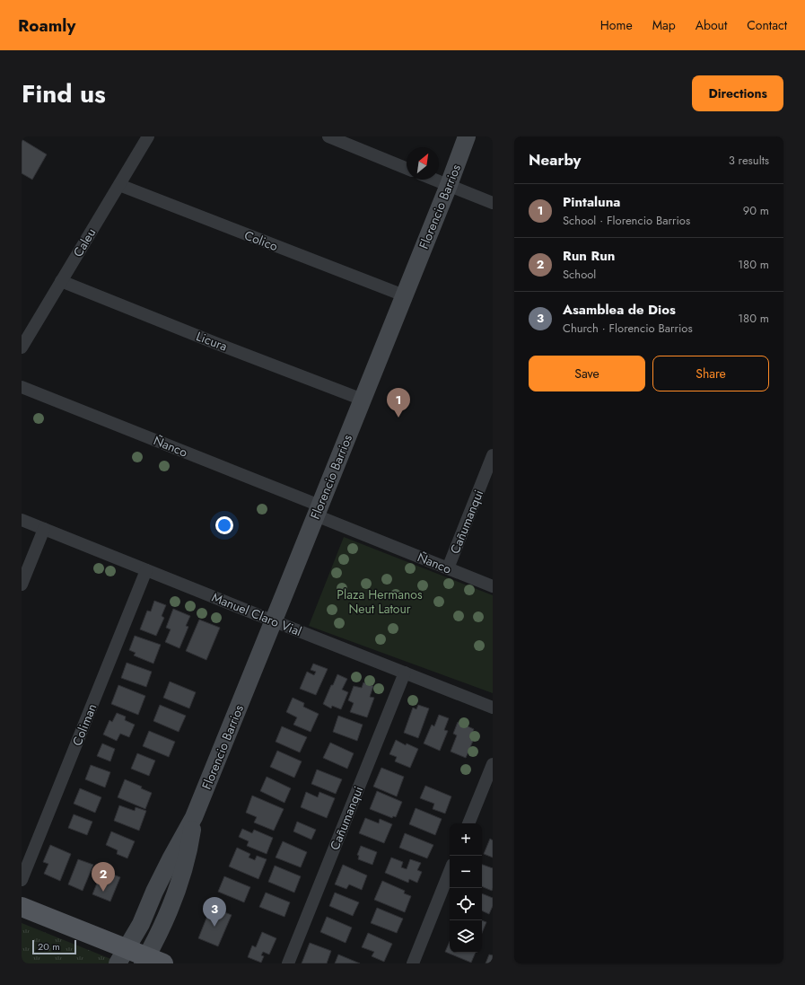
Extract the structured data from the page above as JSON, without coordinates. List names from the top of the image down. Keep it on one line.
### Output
{"streets":{"main road":["Florencio Barrios"],"street":["Colico","Caleu","Licura","Ñanco","Cañumanqui","Manuel Claro Vial","Coliman"]},"crossings":[["Florencio Barrios","Colico"],["Florencio Barrios","Licura"],["Florencio Barrios","Ñanco"],["Florencio Barrios","Manuel Claro Vial"],["Colico","Caleu"],["Caleu","Licura"],["Ñanco","Cañumanqui"],["Cañumanqui","Manuel Claro Vial"],["Manuel Claro Vial","Coliman"]],"parks":["Plaza Hermanos Neut Latour"],"scale_bar":"20 m","north":"top right","page":{"header":"Roamly","nav":["Home","Map","About","Contact"],"title":"Find us","buttons":["Directions",["Save","Share"]],"heading":["Nearby","3 results"],"list":[{"mark":"1","name":"Pintaluna","note":"School · Florencio Barrios","value":"90 m"},{"mark":"2","name":"Run Run","note":"School","value":"180 m"},{"mark":"3","name":"Asamblea de Dios","note":"Church · Florencio Barrios","value":"180 m"}],"pins":["1","2","3"],"map_buttons":["+","−"],"scale":"20 m"}}
